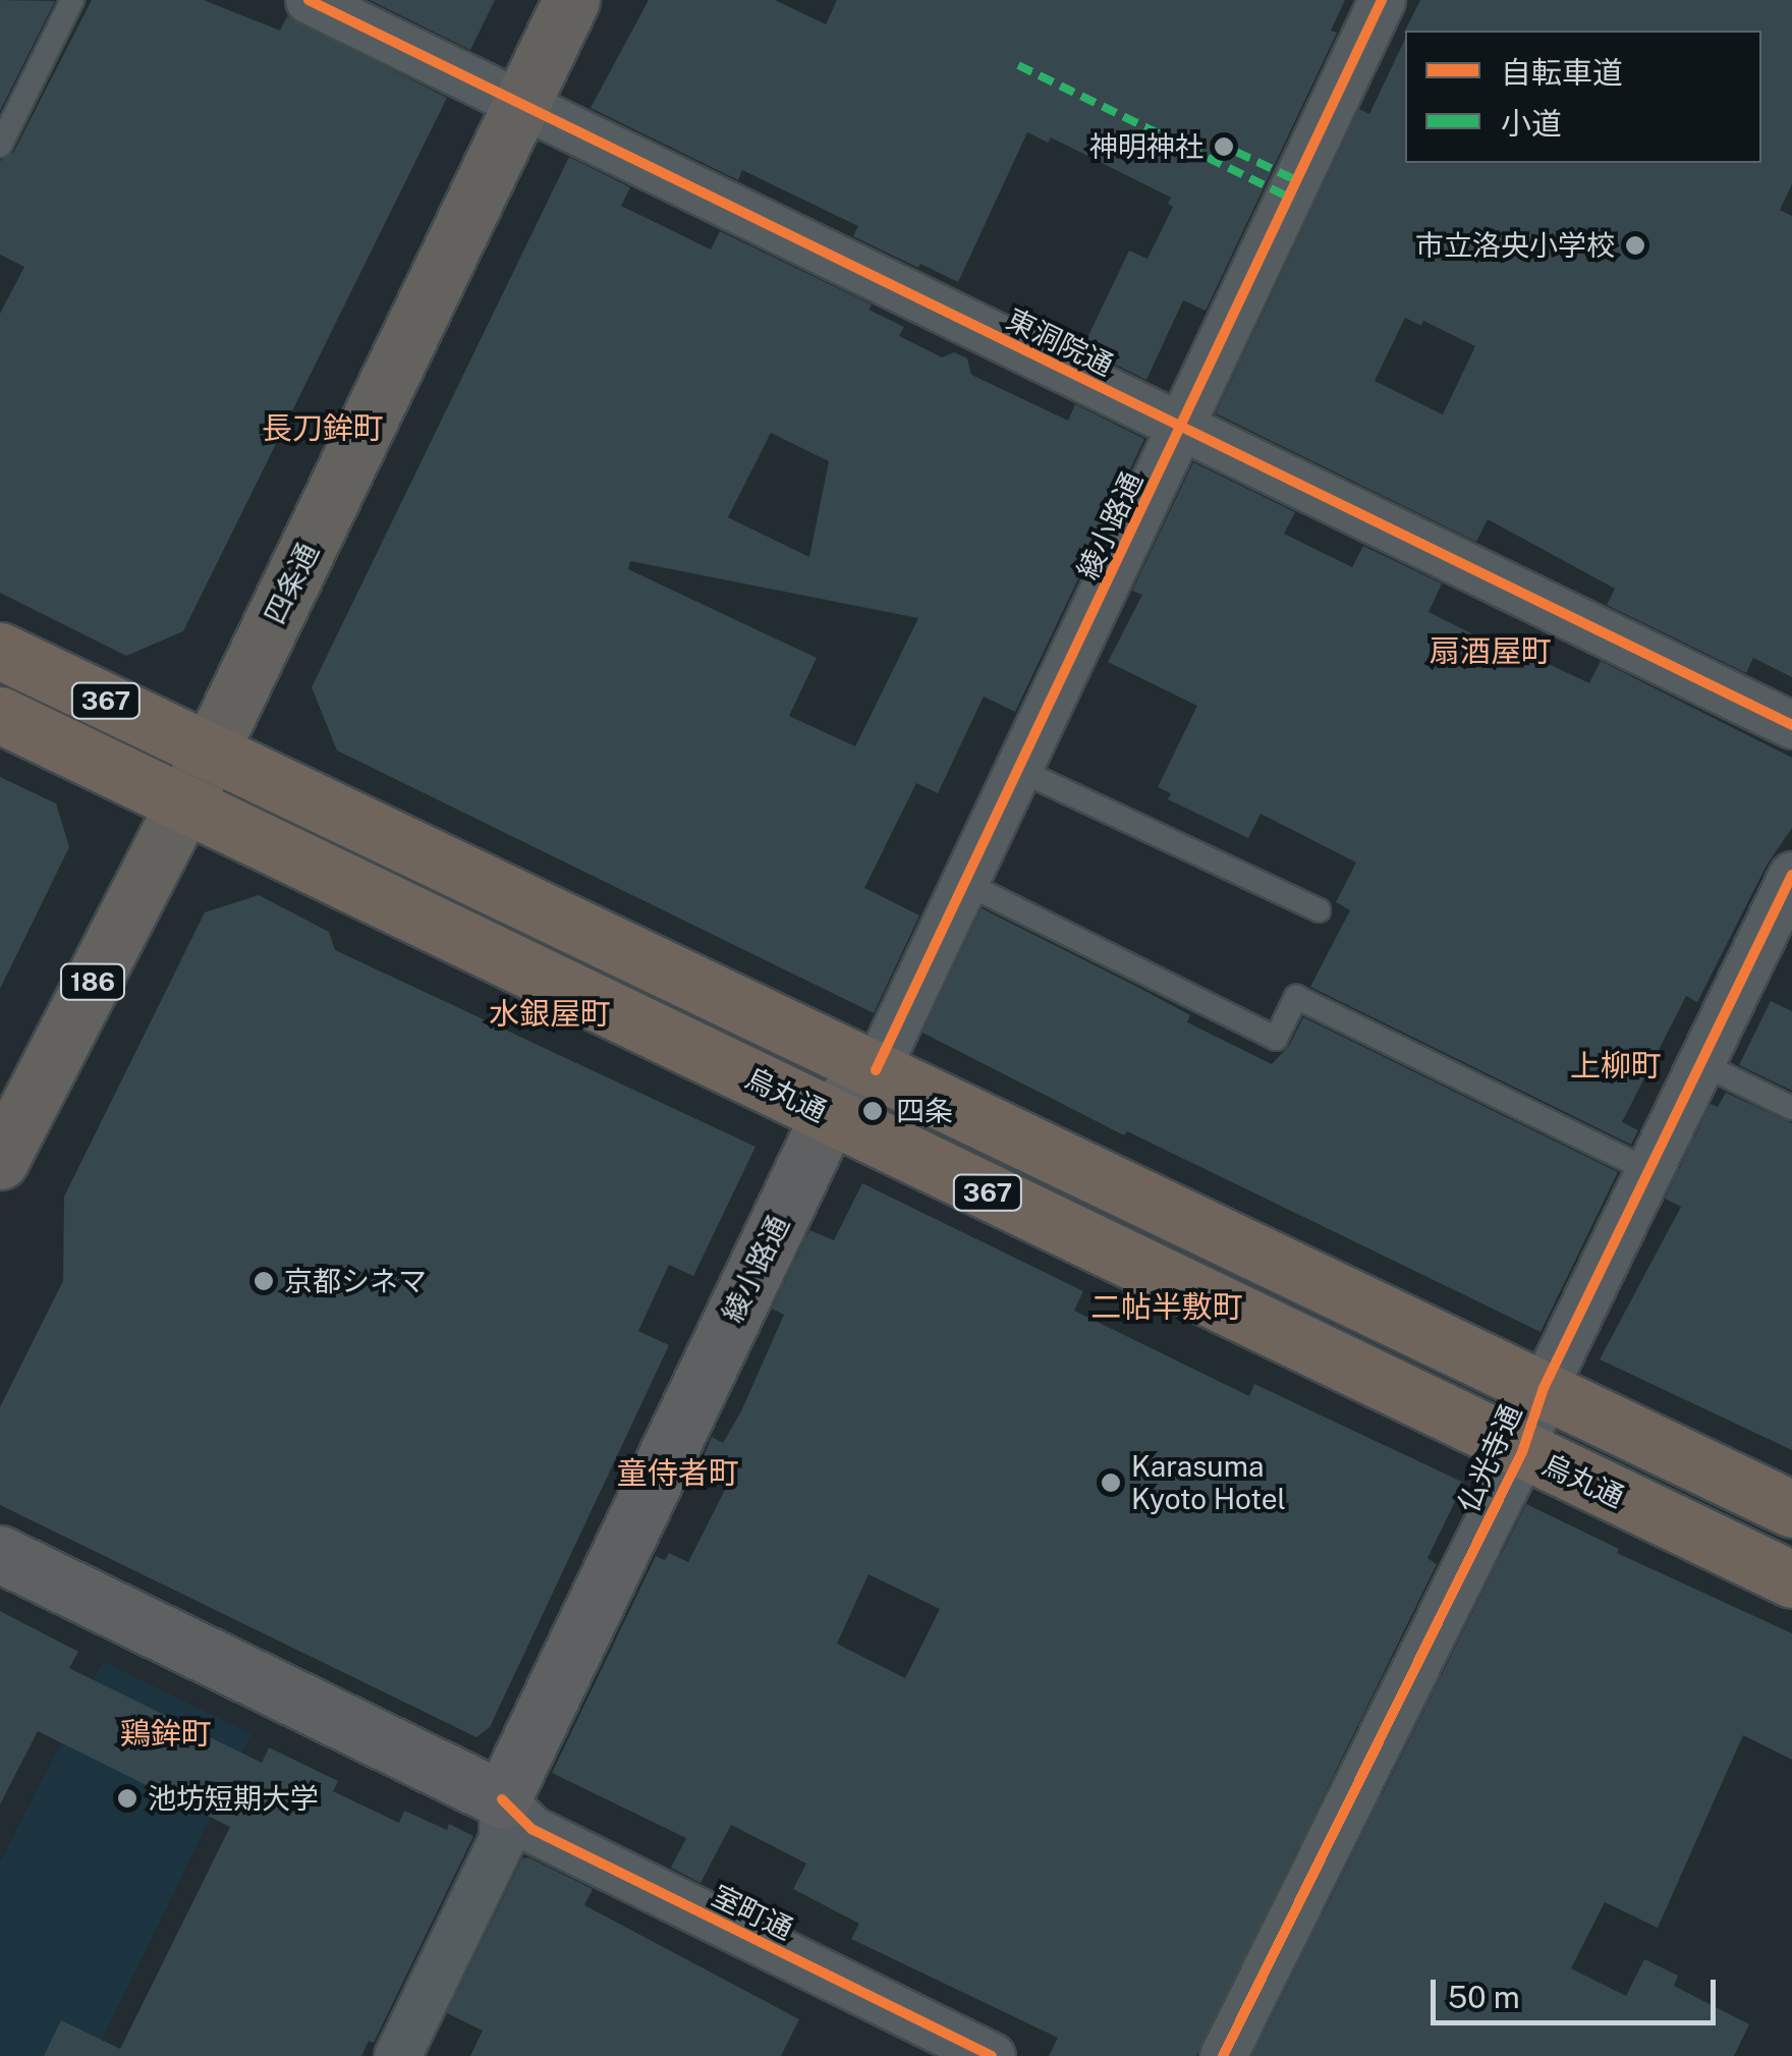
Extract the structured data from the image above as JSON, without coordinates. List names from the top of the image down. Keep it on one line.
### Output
{"streets":{"highway":["367","烏丸通"],"main road":["四条通","186"],"street":["東洞院通","綾小路通","仏光寺通","室町通"]},"crossings":[["東洞院通","綾小路通"],["東洞院通","四条通"],["綾小路通","367"],["綾小路通","烏丸通"],["綾小路通","室町通"],["四条通","367"],["四条通","烏丸通"],["367","仏光寺通"],["烏丸通","仏光寺通"]],"districts":["長刀鉾町","扇酒屋町","水銀屋町","上柳町","二帖半敷町","童侍者町","鶏鉾町"],"places":["神明神社","市立洛央小学校","四条","京都シネマ","Karasuma Kyoto Hotel","池坊短期大学"],"legend":["自転車道","小道"],"scale_bar":"50 m"}
